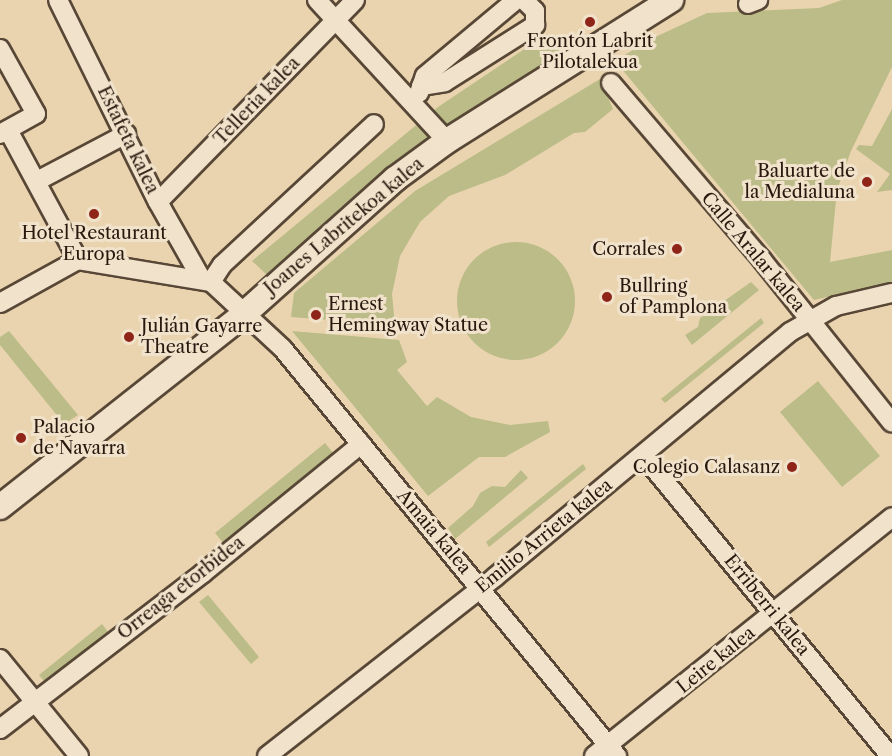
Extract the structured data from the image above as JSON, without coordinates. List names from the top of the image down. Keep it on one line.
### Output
{"streets":{"main road":["Joanes Labritekoa kalea"],"street":["Telleria kalea","Estafeta kalea","Calle Aralar kalea","Amaia kalea","Emilio Arrieta kalea","Orreaga etorbidea","Erriberri kalea","Leire kalea"]},"crossings":[["Telleria kalea","Estafeta kalea"],["Estafeta kalea","Joanes Labritekoa kalea"],["Estafeta kalea","Amaia kalea"],["Joanes Labritekoa kalea","Amaia kalea"],["Calle Aralar kalea","Emilio Arrieta kalea"],["Amaia kalea","Emilio Arrieta kalea"],["Amaia kalea","Orreaga etorbidea"],["Amaia kalea","Leire kalea"],["Emilio Arrieta kalea","Erriberri kalea"],["Erriberri kalea","Leire kalea"]],"places":["Frontón Labrit Pilotalekua","Baluarte de la Medialuna","Hotel Restaurant Europa","Corrales","Bullring of Pamplona","Ernest Hemingway Statue","Julián Gayarre Theatre","Palacio de Navarra","Colegio Calasanz"]}
